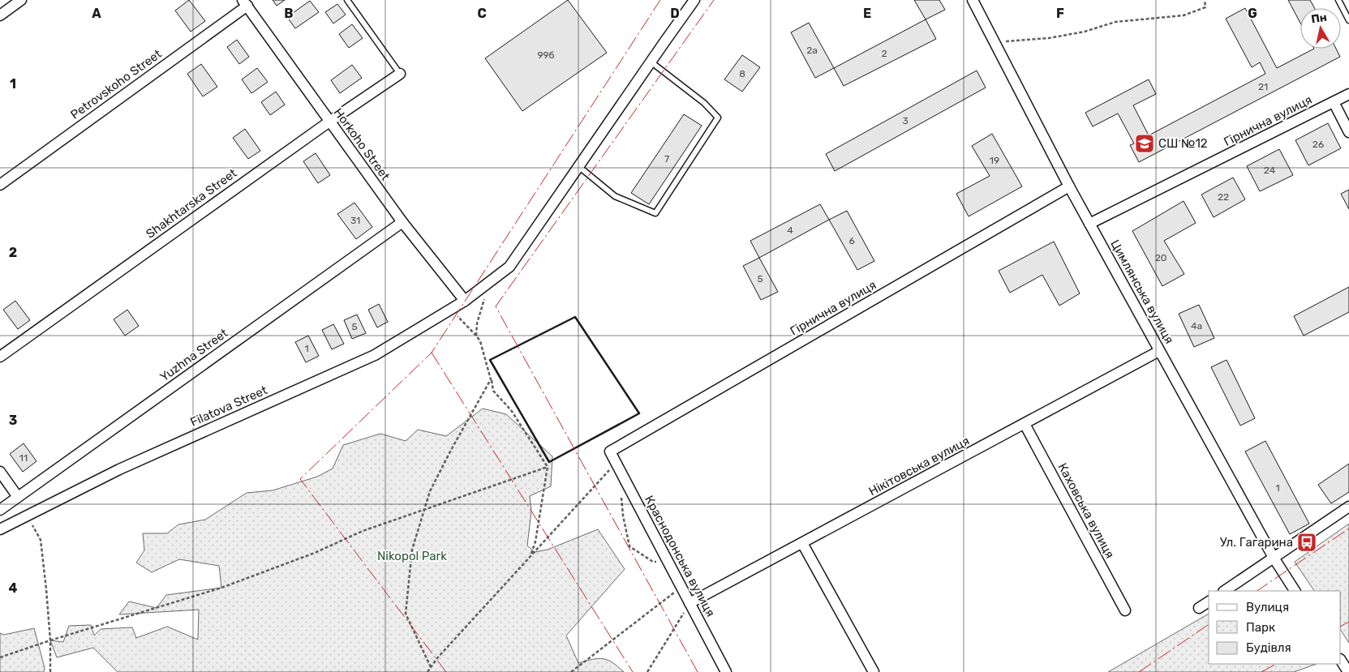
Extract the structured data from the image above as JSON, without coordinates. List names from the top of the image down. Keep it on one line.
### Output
{"streets":{"street":["Petrovskoho Street","Гірнична вулиця","Horkoho Street","Shakhtarska Street","Цимлянська вулиця","Yuzhna Street","Filatova Street","Нікітовська вулиця","Каховська вулиця","Краснодонська вулиця"]},"crossings":[["Petrovskoho Street","Horkoho Street"],["Гірнична вулиця","Цимлянська вулиця"],["Гірнична вулиця","Краснодонська вулиця"],["Horkoho Street","Shakhtarska Street"],["Horkoho Street","Yuzhna Street"],["Horkoho Street","Filatova Street"],["Цимлянська вулиця","Нікітовська вулиця"],["Нікітовська вулиця","Каховська вулиця"],["Нікітовська вулиця","Краснодонська вулиця"]],"parks":["Nikopol Park"],"places":{"school or university":["СШ №12"],"bus stop":["Ул. Гагарина"]},"house_numbers":["2а","2","99б","8","21","3","26","7","19","24","22","31","4","6","20","5","4а","5","1","11","1"],"legend":["Вулиця","Парк","Будівля"],"north":"top","grid":{"columns":["A","B","C","D","E","F","G"],"rows":["1","2","3","4"]}}
